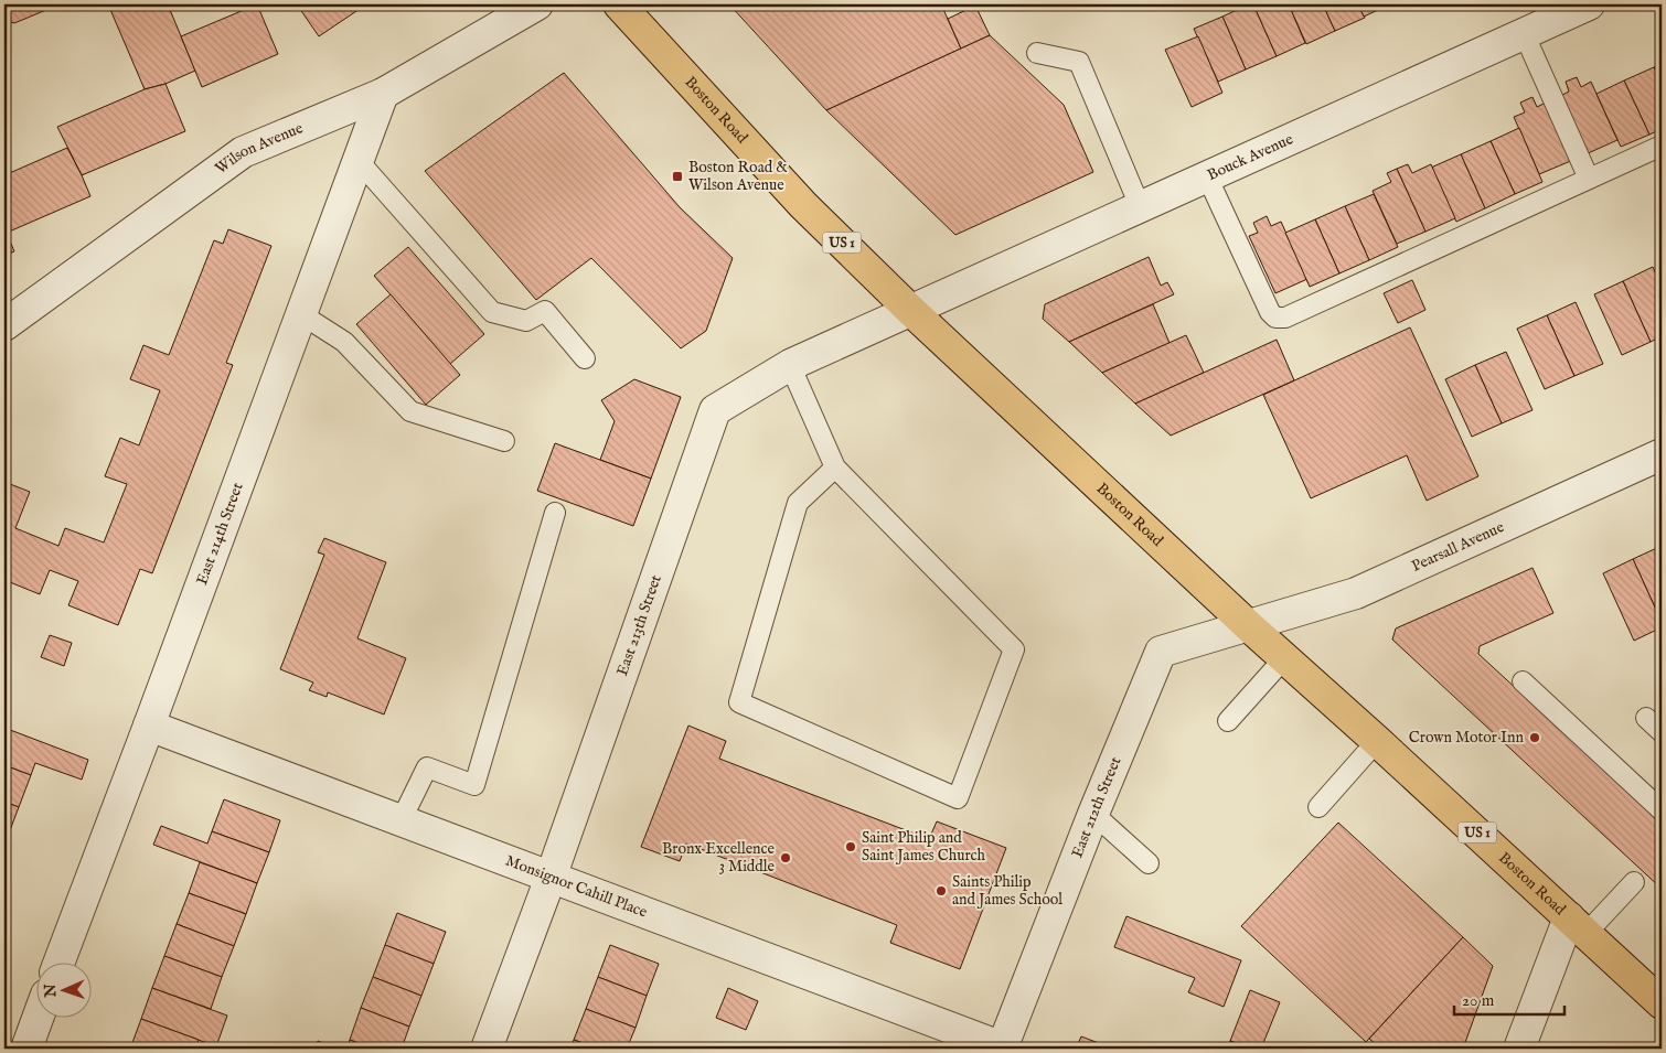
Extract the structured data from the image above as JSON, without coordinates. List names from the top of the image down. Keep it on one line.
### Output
{"streets":{"main road":["Boston Road","US 1"],"street":["Wilson Avenue","Bouck Avenue","East 214th Street","Pearsall Avenue","East 213th Street","East 212th Street","Monsignor Cahill Place"]},"crossings":[["Boston Road","Bouck Avenue"],["Boston Road","Pearsall Avenue"],["Boston Road","East 213th Street"],["Boston Road","East 212th Street"],["Wilson Avenue","East 214th Street"],["Bouck Avenue","East 213th Street"],["East 214th Street","Monsignor Cahill Place"],["Pearsall Avenue","East 212th Street"],["East 213th Street","Monsignor Cahill Place"],["East 212th Street","Monsignor Cahill Place"]],"places":{"transit":["Boston Road & Wilson Avenue"],"other":["Crown Motor Inn","Saint Philip and Saint James Church","Bronx Excellence 3 Middle","Saints Philip and James School"]},"scale_bar":"20 m","north":"left"}
